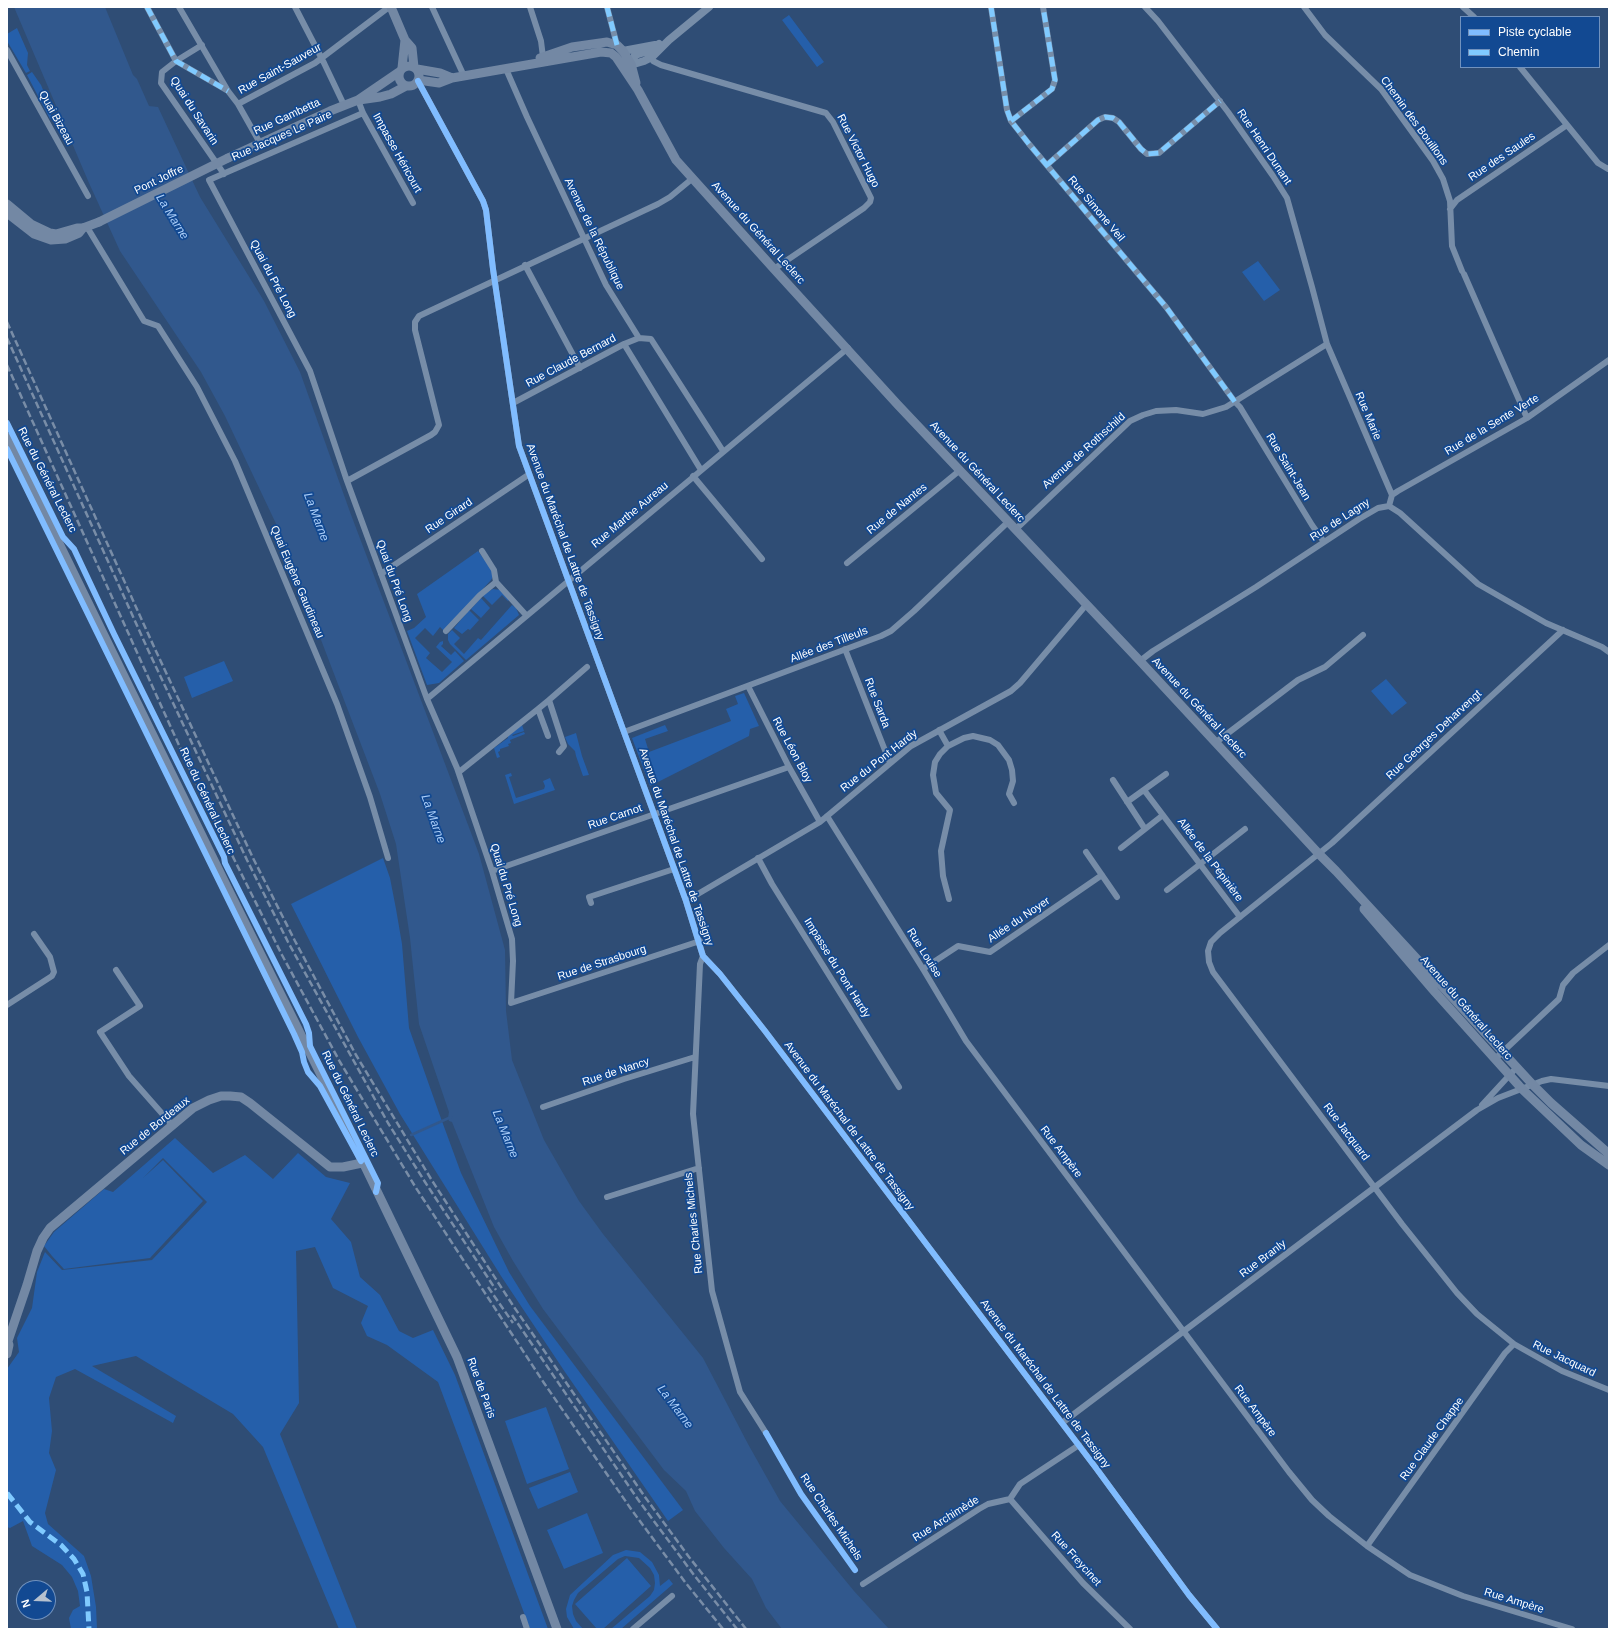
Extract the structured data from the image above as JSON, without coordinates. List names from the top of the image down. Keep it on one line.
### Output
{"streets":{"main road":["Rue Gambetta","Pont Joffre","Avenue du Général Leclerc","Rue du Général Leclerc","Rue de Bordeaux","Rue de Paris"],"street":["Rue Saint-Sauveur","Quai du Savarin","Quai Bizeau","Chemin des Bouillons","Rue Jacques Le Paire","Rue Henri Dunant","Rue Victor Hugo","Impasse Héricourt","Rue des Saules","Rue Simone Veil","Avenue de la République","Quai du Pré Long","Rue Claude Bernard","Rue Marie","Rue de la Sente Verte","Avenue de Rothschild","Rue Saint-Jean","Rue de Nantes","Rue Marthe Aureau","Rue Girard","Rue de Lagny","Avenue du Maréchal de Lattre de Tassigny","Quai Eugène Gaudineau","Allée des Tilleuls","Rue Sarda","Rue Georges Deharvengt","Rue Léon Bloy","Rue du Pont Hardy","Rue Carnot","Allée de la Pépinière","Allée du Noyer","Rue Louise","Rue de Strasbourg","Impasse du Pont Hardy","Rue de Nancy","Rue Jacquard","Rue Ampère","Rue Charles Michels","Rue Branly","Rue Claude Chappe","Rue Archimède","Rue Freycinet"]},"crossings":[["Quai du Savarin","Rue Jacques Le Paire"],["Rue Gambetta","Impasse Héricourt"],["Rue Gambetta","Pont Joffre"],["Rue Gambetta","Avenue du Maréchal de Lattre de Tassigny"],["Chemin des Bouillons","Rue des Saules"],["Chemin des Bouillons","Rue de la Sente Verte"],["Rue Jacques Le Paire","Impasse Héricourt"],["Rue Jacques Le Paire","Quai du Pré Long"],["Rue Henri Dunant","Rue Marie"],["Rue Henri Dunant","Avenue de Rothschild"],["Rue Victor Hugo","Avenue du Général Leclerc"],["Pont Joffre","Quai Eugène Gaudineau"],["Rue Simone Veil","Avenue de Rothschild"],["Rue Simone Veil","Rue Saint-Jean"],["Avenue du Général Leclerc","Avenue de Rothschild"],["Avenue du Général Leclerc","Rue de Nantes"],["Avenue du Général Leclerc","Rue Marthe Aureau"],["Avenue du Général Leclerc","Rue de Lagny"],["Avenue du Général Leclerc","Allée des Tilleuls"],["Avenue du Général Leclerc","Rue Georges Deharvengt"],["Avenue du Général Leclerc","Rue du Pont Hardy"],["Avenue du Général Leclerc","Rue Jacquard"],["Avenue du Général Leclerc","Rue Branly"],["Avenue de la République","Rue Claude Bernard"],["Quai du Pré Long","Rue Marthe Aureau"],["Quai du Pré Long","Rue Girard"],["Quai du Pré Long","Rue Carnot"],["Quai du Pré Long","Rue de Strasbourg"],["Rue Claude Bernard","Avenue du Maréchal de Lattre de Tassigny"],["Rue Marie","Rue de la Sente Verte"],["Rue Marie","Avenue de Rothschild"],["Avenue de Rothschild","Rue Saint-Jean"],["Rue Saint-Jean","Rue de Lagny"],["Rue du Général Leclerc","Rue de Bordeaux"],["Rue du Général Leclerc","Rue de Paris"],["Rue Marthe Aureau","Avenue du Maréchal de Lattre de Tassigny"],["Rue Girard","Avenue du Maréchal de Lattre de Tassigny"],["Avenue du Maréchal de Lattre de Tassigny","Allée des Tilleuls"],["Avenue du Maréchal de Lattre de Tassigny","Rue du Pont Hardy"],["Avenue du Maréchal de Lattre de Tassigny","Rue Carnot"],["Avenue du Maréchal de Lattre de Tassigny","Rue de Strasbourg"],["Avenue du Maréchal de Lattre de Tassigny","Rue Charles Michels"],["Avenue du Maréchal de Lattre de Tassigny","Rue Branly"],["Allée des Tilleuls","Rue Sarda"],["Allée des Tilleuls","Rue Léon Bloy"],["Rue Sarda","Rue du Pont Hardy"],["Rue Georges Deharvengt","Rue Jacquard"],["Rue Léon Bloy","Rue du Pont Hardy"],["Rue Léon Bloy","Rue Carnot"],["Rue du Pont Hardy","Rue Louise"],["Rue du Pont Hardy","Impasse du Pont Hardy"],["Allée de la Pépinière","Rue Jacquard"],["Allée du Noyer","Rue Louise"],["Rue Louise","Rue Ampère"],["Rue de Nancy","Rue Charles Michels"],["Rue de Bordeaux","Rue de Paris"],["Rue Jacquard","Rue Branly"],["Rue Jacquard","Rue Claude Chappe"],["Rue Ampère","Rue Branly"],["Rue Ampère","Rue Claude Chappe"],["Rue Archimède","Rue Freycinet"]],"water":["La Marne"],"legend":["Piste cyclable","Chemin"],"north":"left"}
